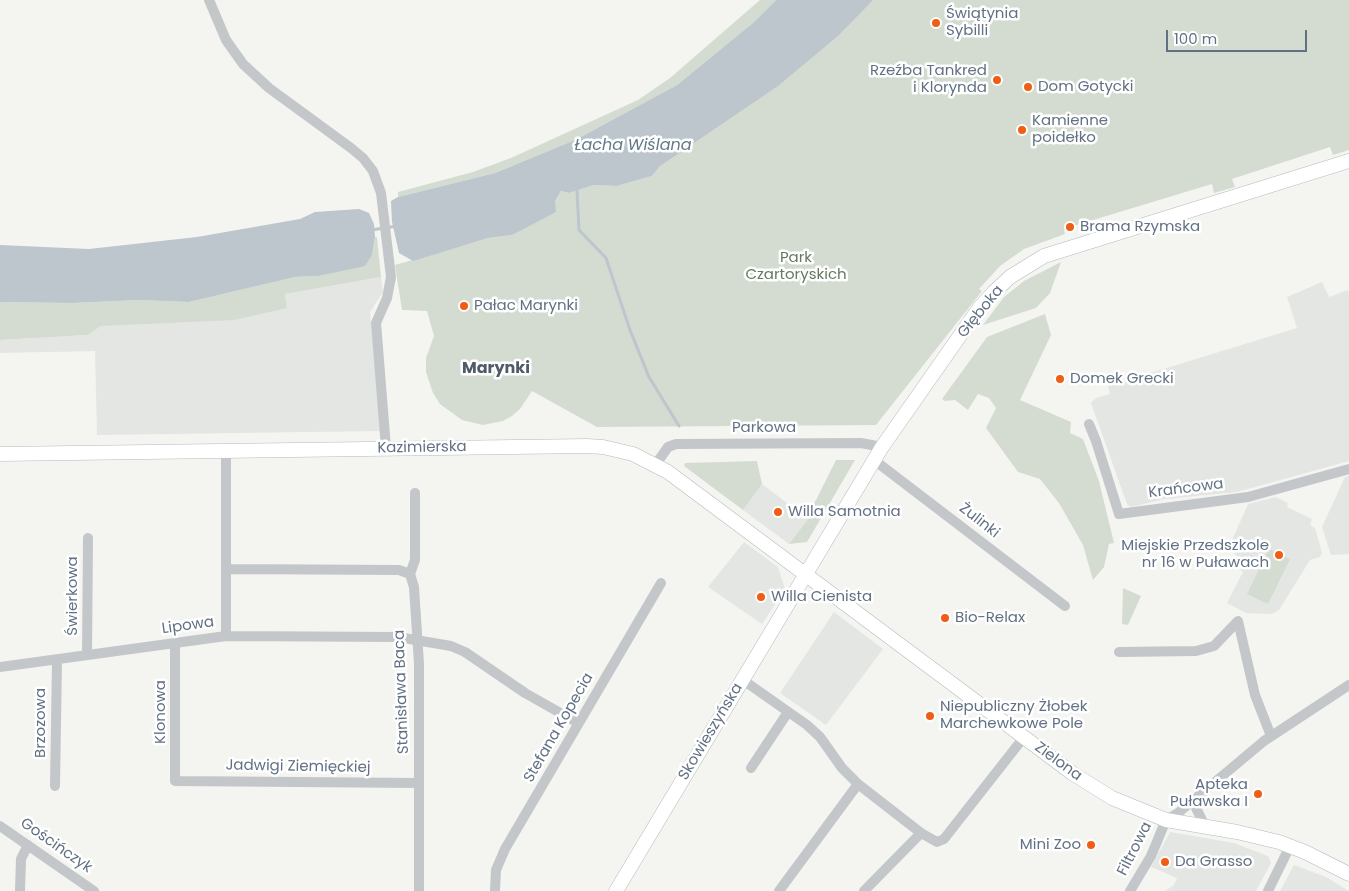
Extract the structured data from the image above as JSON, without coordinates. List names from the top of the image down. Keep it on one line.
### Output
{"streets":{"main road":["Głęboka","Kazimierska","Skowieszyńska","Zielona"],"street":["Parkowa","Krańcowa","Żulinki","Świerkowa","Lipowa","Stanisława Baca","Klonowa","Brzozowa","Stefana Kopecia","Jadwigi Ziemięckiej","Gościńczyk","Filtrowa"]},"crossings":[["Głęboka","Parkowa"],["Głęboka","Kazimierska"],["Głęboka","Żulinki"],["Głęboka","Skowieszyńska"],["Głęboka","Zielona"],["Parkowa","Kazimierska"],["Kazimierska","Lipowa"],["Kazimierska","Skowieszyńska"],["Kazimierska","Zielona"],["Świerkowa","Lipowa"],["Lipowa","Klonowa"],["Lipowa","Brzozowa"],["Stanisława Baca","Jadwigi Ziemięckiej"],["Klonowa","Jadwigi Ziemięckiej"],["Skowieszyńska","Zielona"],["Zielona","Filtrowa"]],"districts":["Marynki"],"water":["Łacha Wiślana"],"parks":["Park Czartoryskich"],"places":["Świątynia Sybilli","Rzeźba Tankred i Klorynda","Dom Gotycki","Kamienne poidełko","Brama Rzymska","Pałac Marynki","Domek Grecki","Willa Samotnia","Miejskie Przedszkole nr 16 w Puławach","Willa Cienista","Bio-Relax","Niepubliczny Żłobek Marchewkowe Pole","Apteka Puławska I","Mini Zoo","Da Grasso"],"scale_bar":"100 m"}
